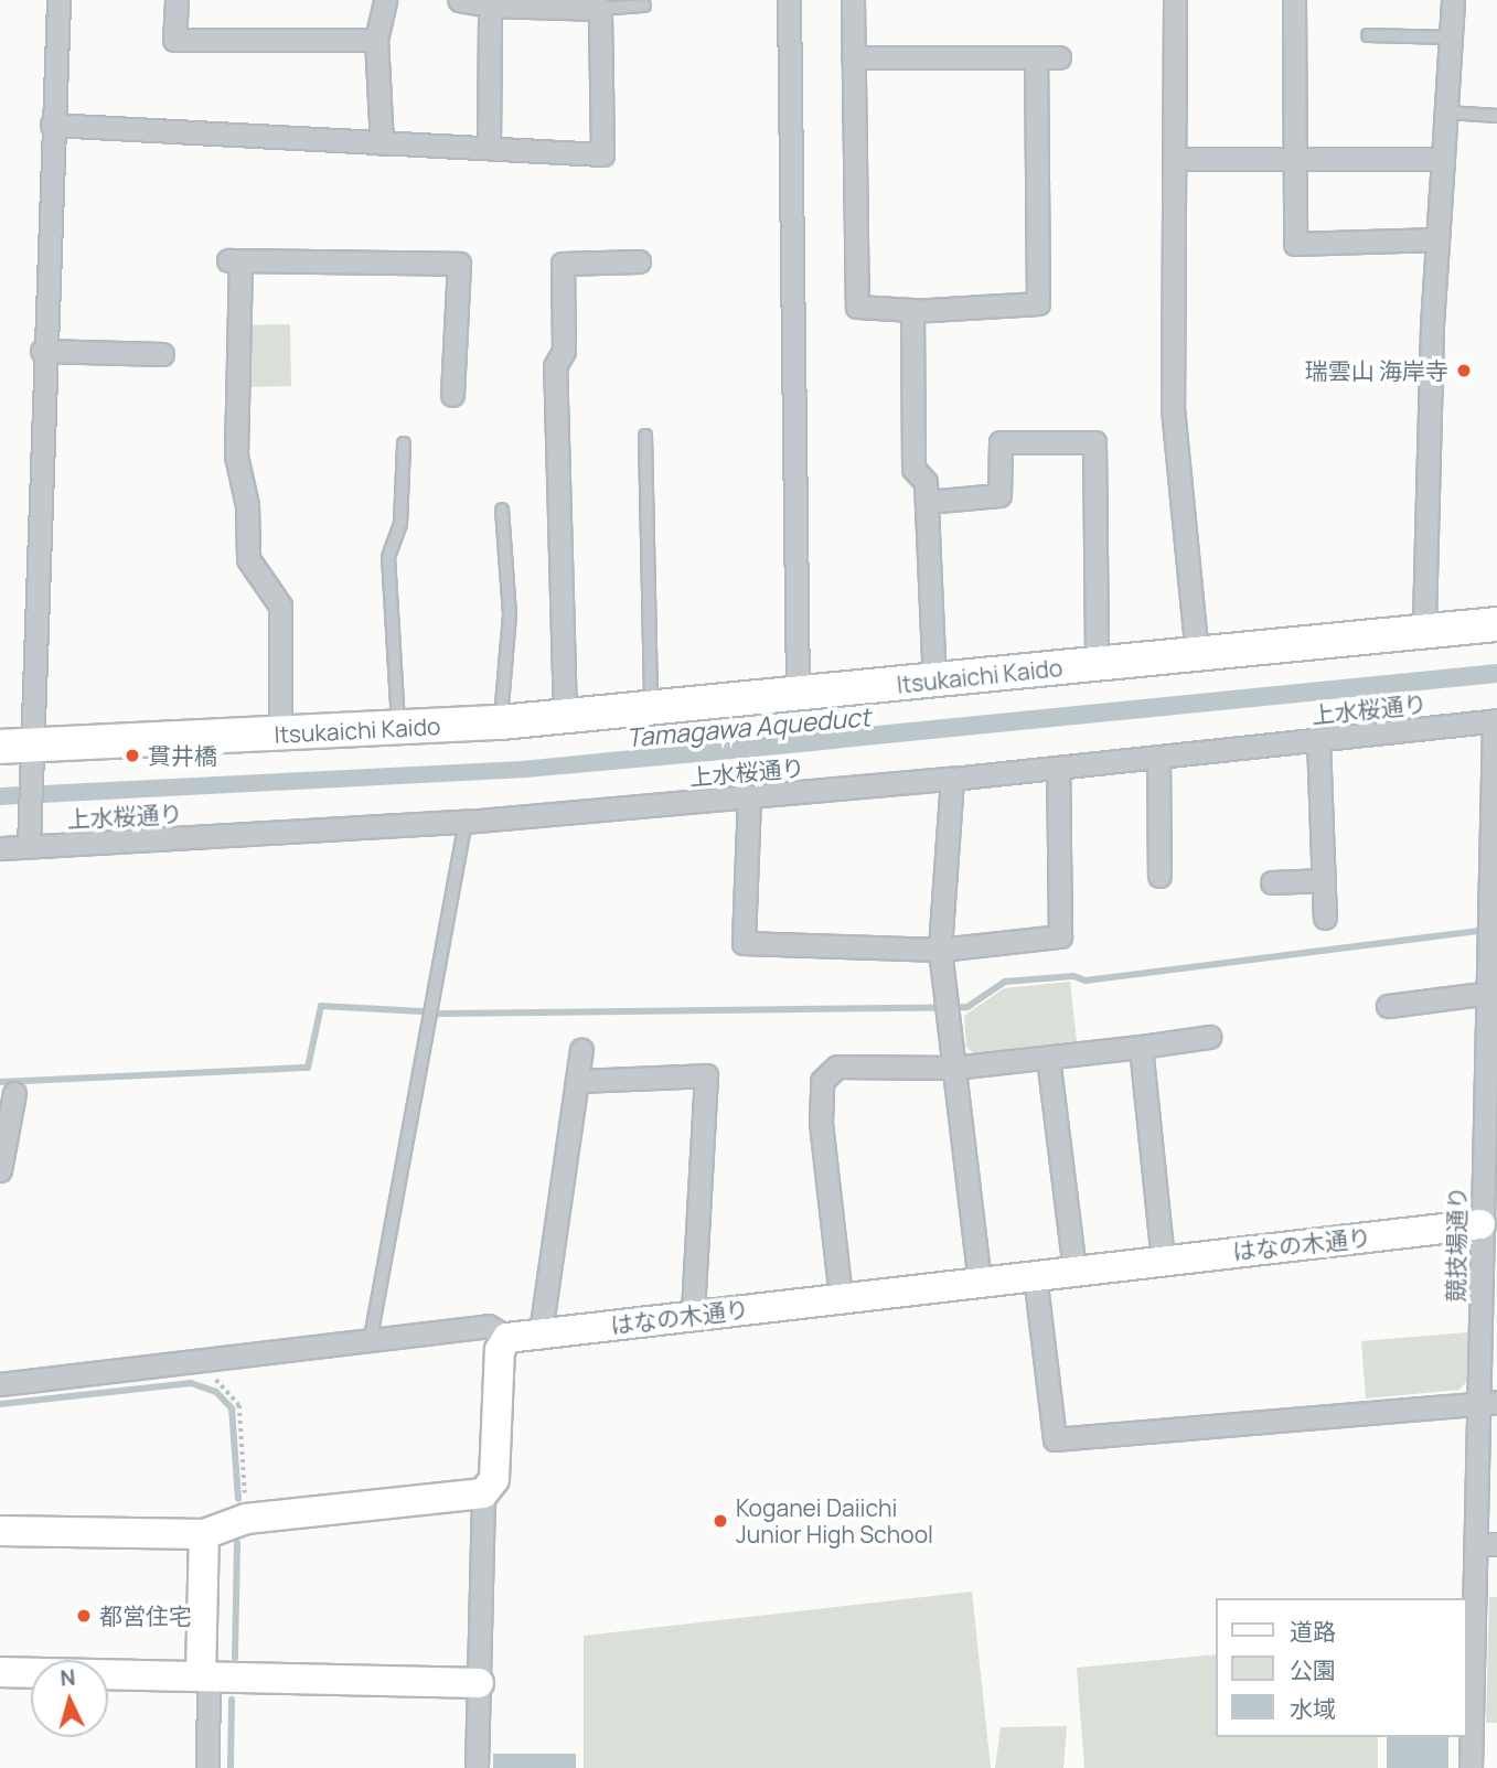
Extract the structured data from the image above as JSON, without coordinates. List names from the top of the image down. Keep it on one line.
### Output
{"streets":{"main road":["Itsukaichi Kaido"],"street":["上水桜通り","はなの木通り","競技場通り"]},"crossings":[["上水桜通り","競技場通り"],["はなの木通り","競技場通り"]],"water":["Tamagawa Aqueduct"],"places":["瑞雲山 海岸寺","貫井橋","Koganei Daiichi Junior High School","都営住宅"],"legend":["道路","公園","水域"],"north":"top"}
